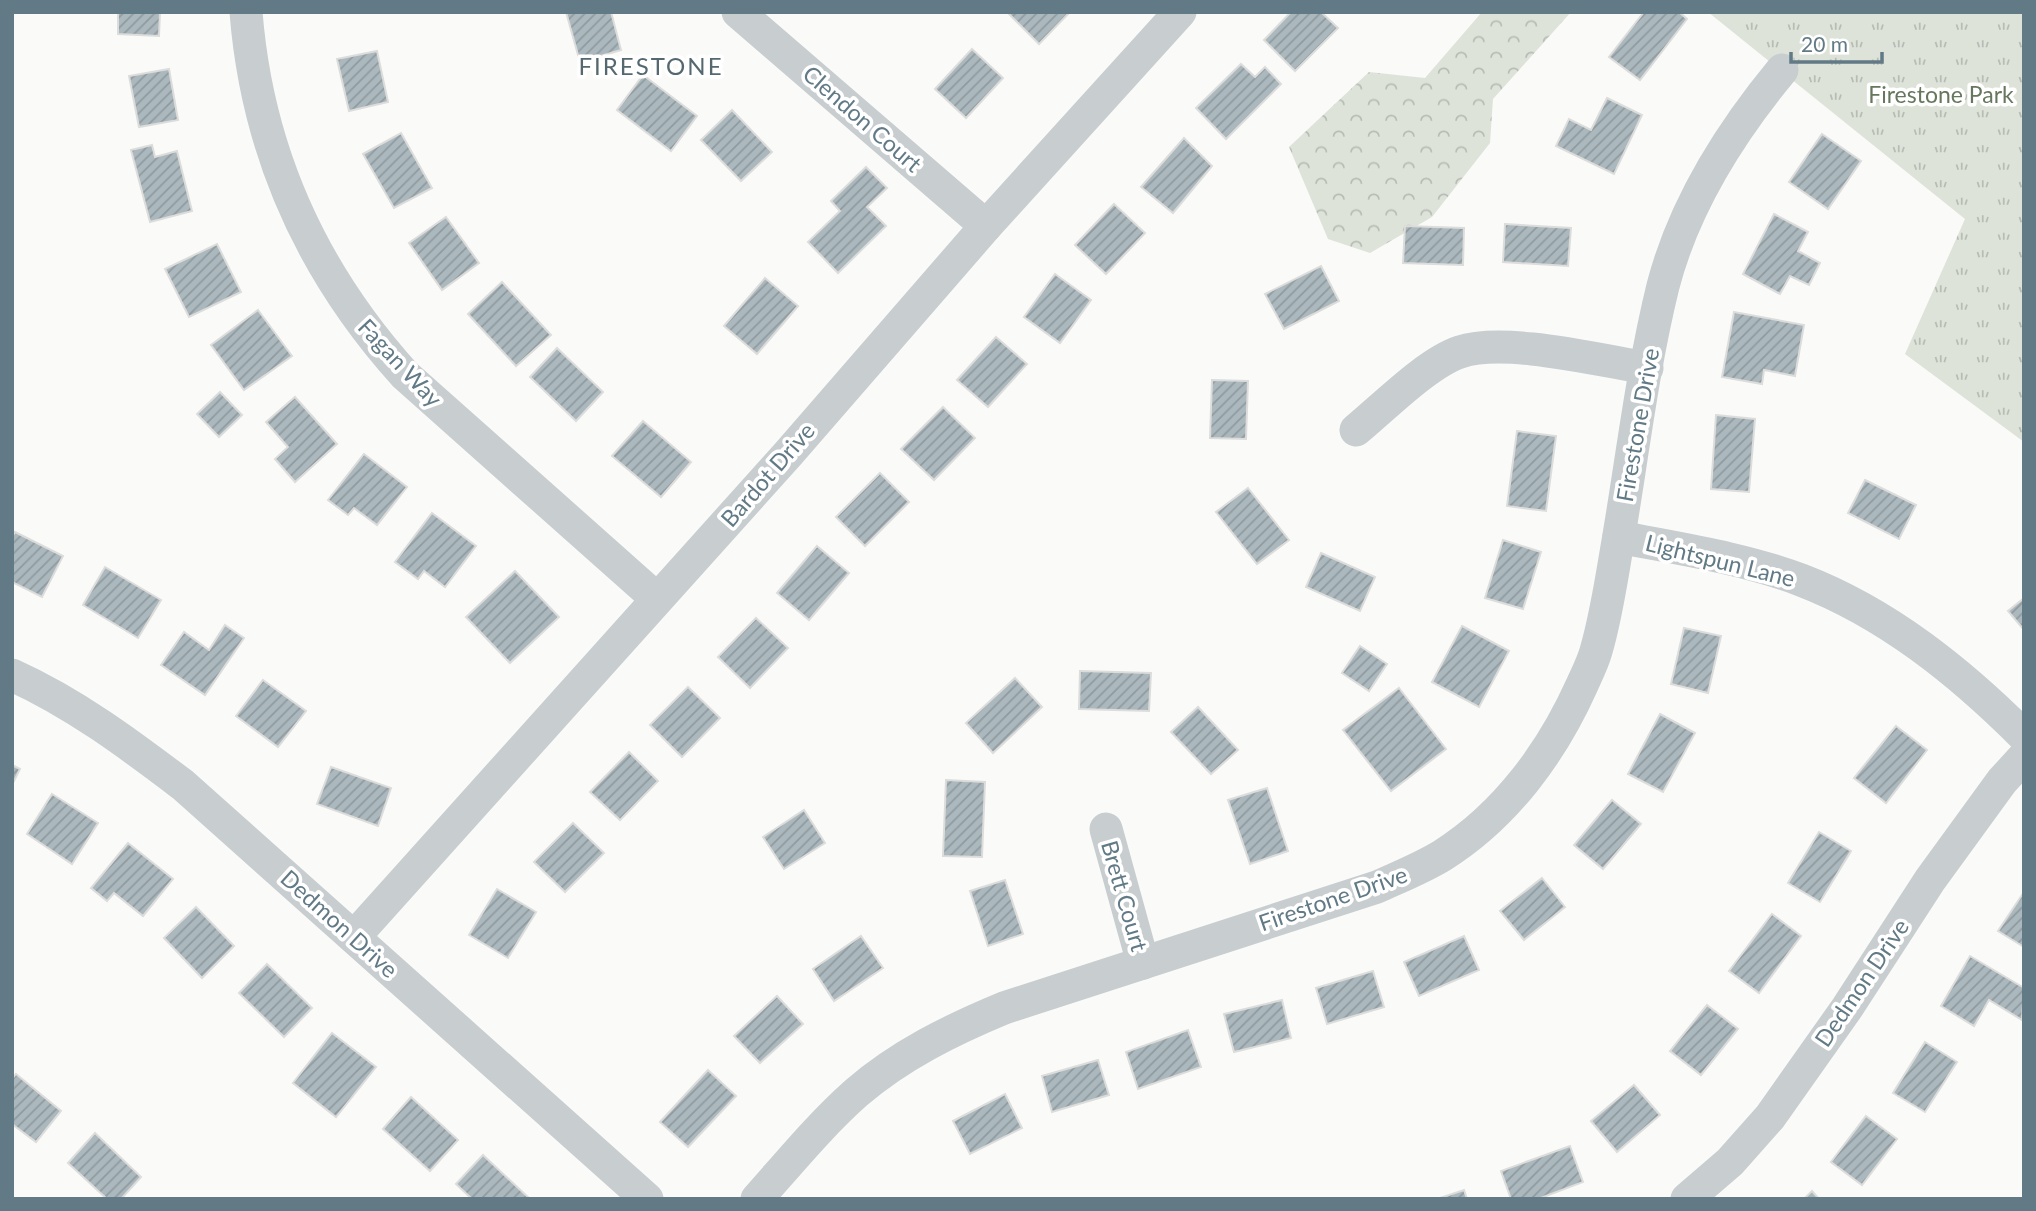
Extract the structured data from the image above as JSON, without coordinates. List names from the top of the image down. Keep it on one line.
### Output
{"streets":{"street":["Clendon Court","Fagan Way","Firestone Drive","Bardot Drive","Lightspun Lane","Brett Court","Dedmon Drive"]},"crossings":[["Clendon Court","Bardot Drive"],["Fagan Way","Bardot Drive"],["Firestone Drive","Lightspun Lane"],["Firestone Drive","Brett Court"],["Bardot Drive","Dedmon Drive"]],"districts":["FIRESTONE"],"parks":["Firestone Park"],"scale_bar":"20 m"}
